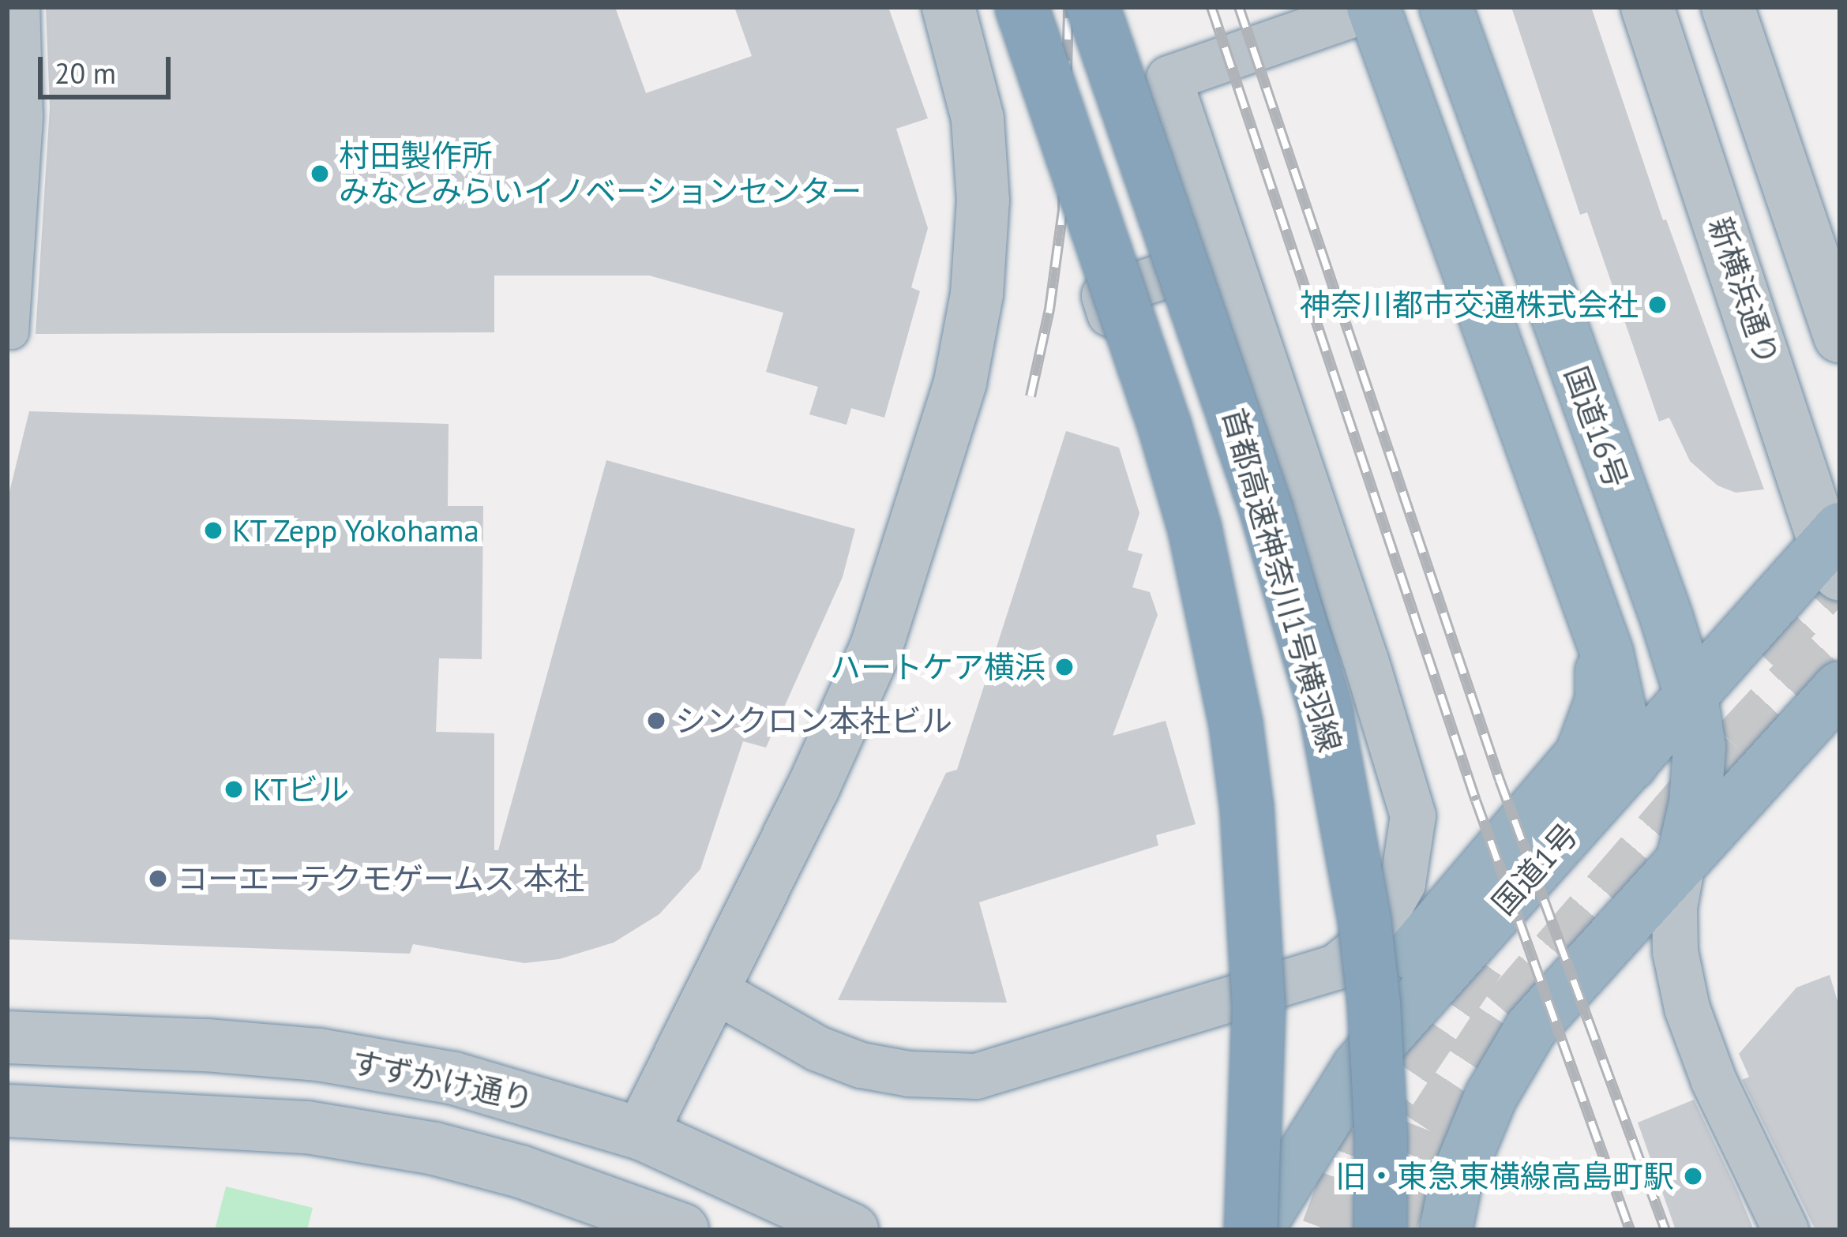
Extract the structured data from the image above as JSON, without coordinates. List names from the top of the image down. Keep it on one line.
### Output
{"streets":{"highway":["国道16号","首都高速神奈川1号横羽線","国道1号"],"street":["新横浜通り","すずかけ通り"]},"crossings":[["新横浜通り","国道1号"],["国道16号","国道1号"]],"places":["村田製作所 みなとみらいイノベーションセンター","神奈川都市交通株式会社","KT Zepp Yokohama","ハートケア横浜","シンクロン本社ビル","KTビル","コーエーテクモゲームス 本社","旧・東急東横線高島町駅"],"scale_bar":"20 m"}
